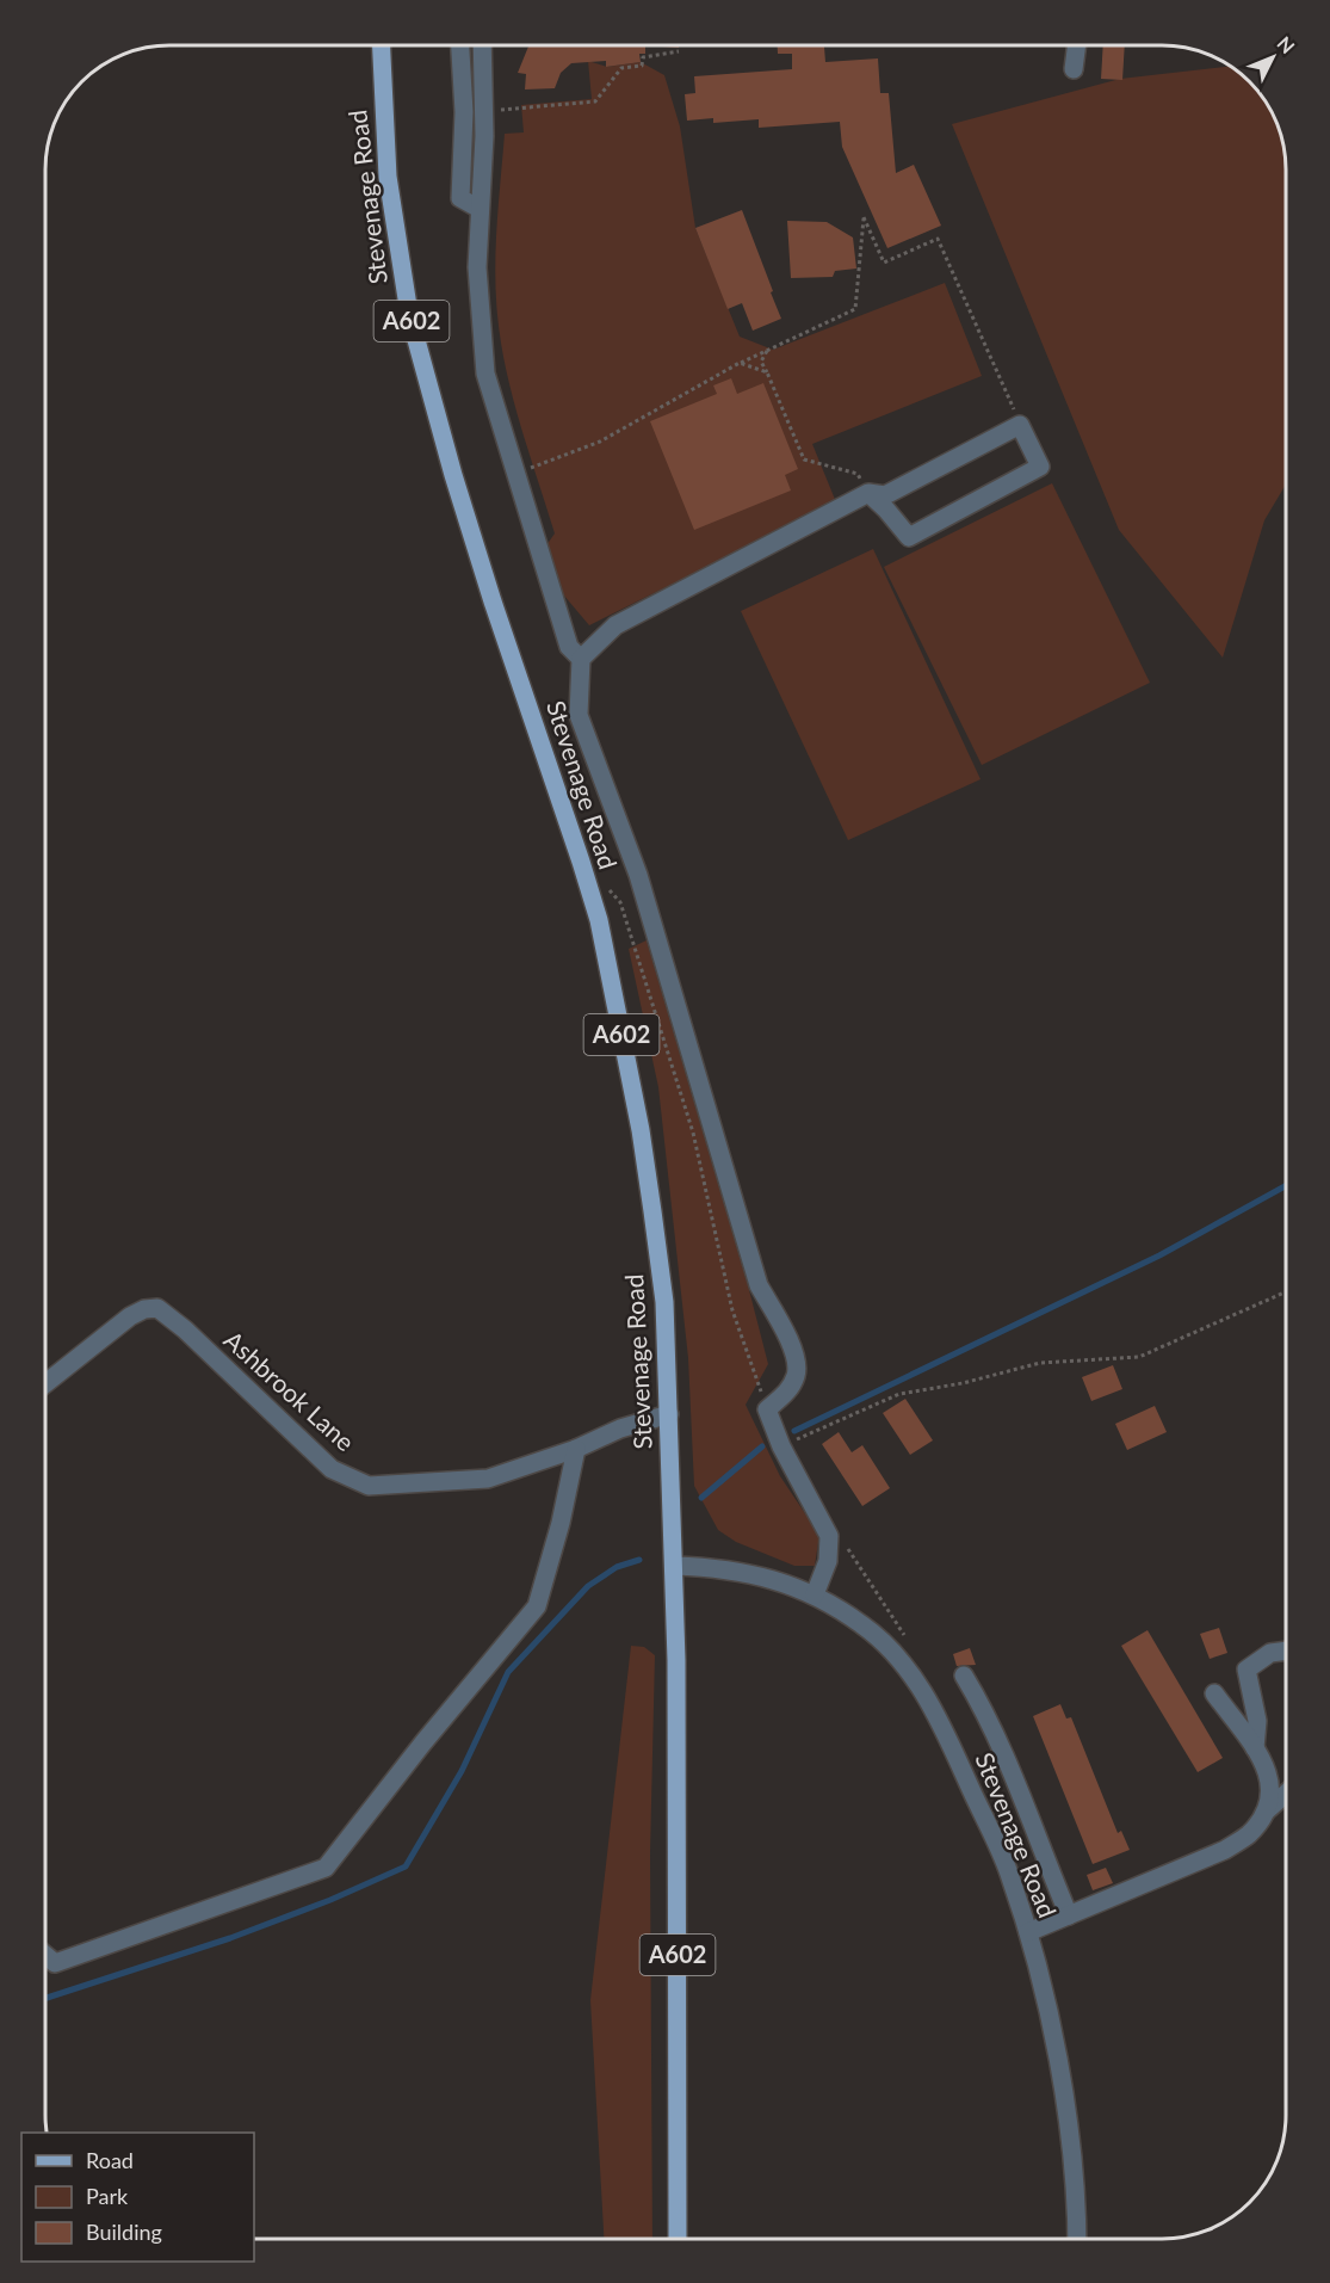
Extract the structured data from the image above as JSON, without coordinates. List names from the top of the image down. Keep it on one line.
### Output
{"streets":{"main road":["Stevenage Road","A602"],"street":["Ashbrook Lane"]},"crossings":[["Stevenage Road","Ashbrook Lane"]],"legend":["Road","Park","Building"],"north":"top right"}
